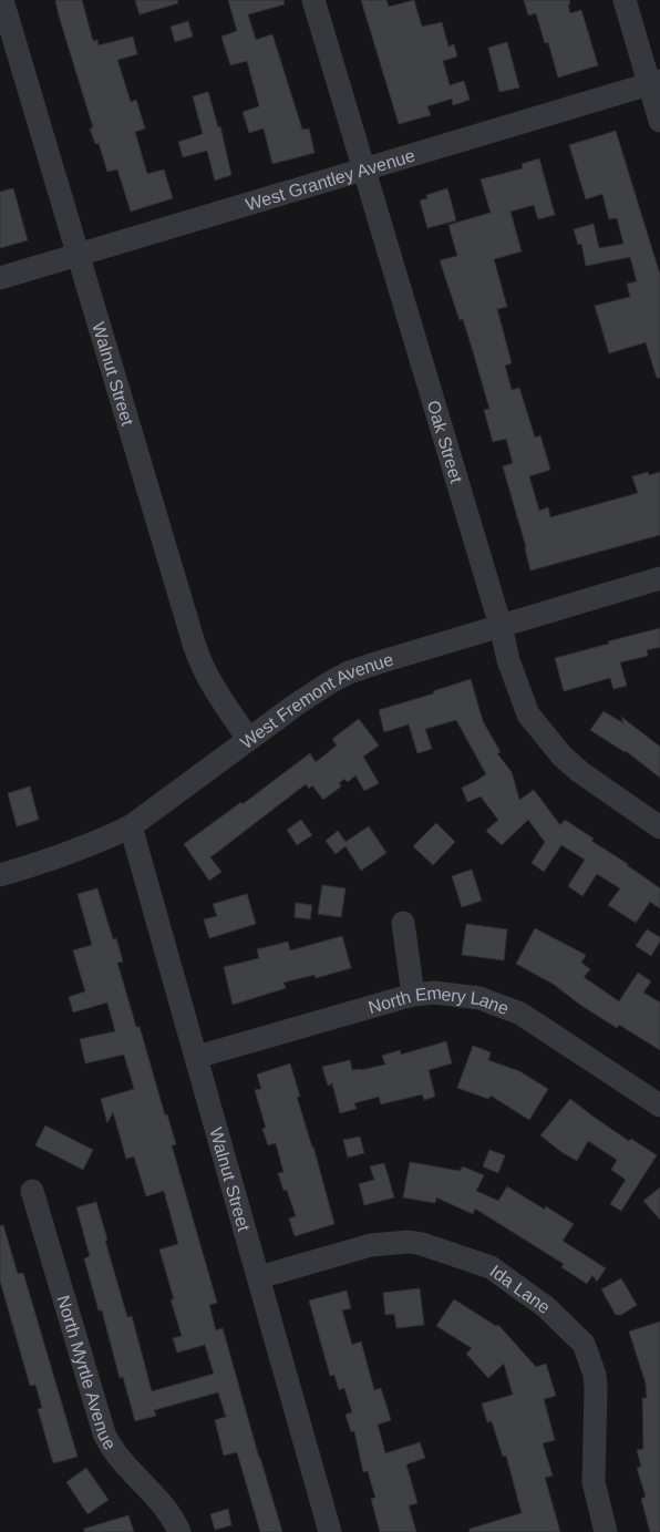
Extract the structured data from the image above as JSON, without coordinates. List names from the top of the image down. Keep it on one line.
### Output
{"streets":{"street":["West Grantley Avenue","Walnut Street","Oak Street","West Fremont Avenue","North Emery Lane","Ida Lane","North Myrtle Avenue"]},"crossings":[["West Grantley Avenue","Walnut Street"],["West Grantley Avenue","Oak Street"],["Walnut Street","West Fremont Avenue"],["Walnut Street","North Emery Lane"],["Walnut Street","Ida Lane"],["Oak Street","West Fremont Avenue"]]}
